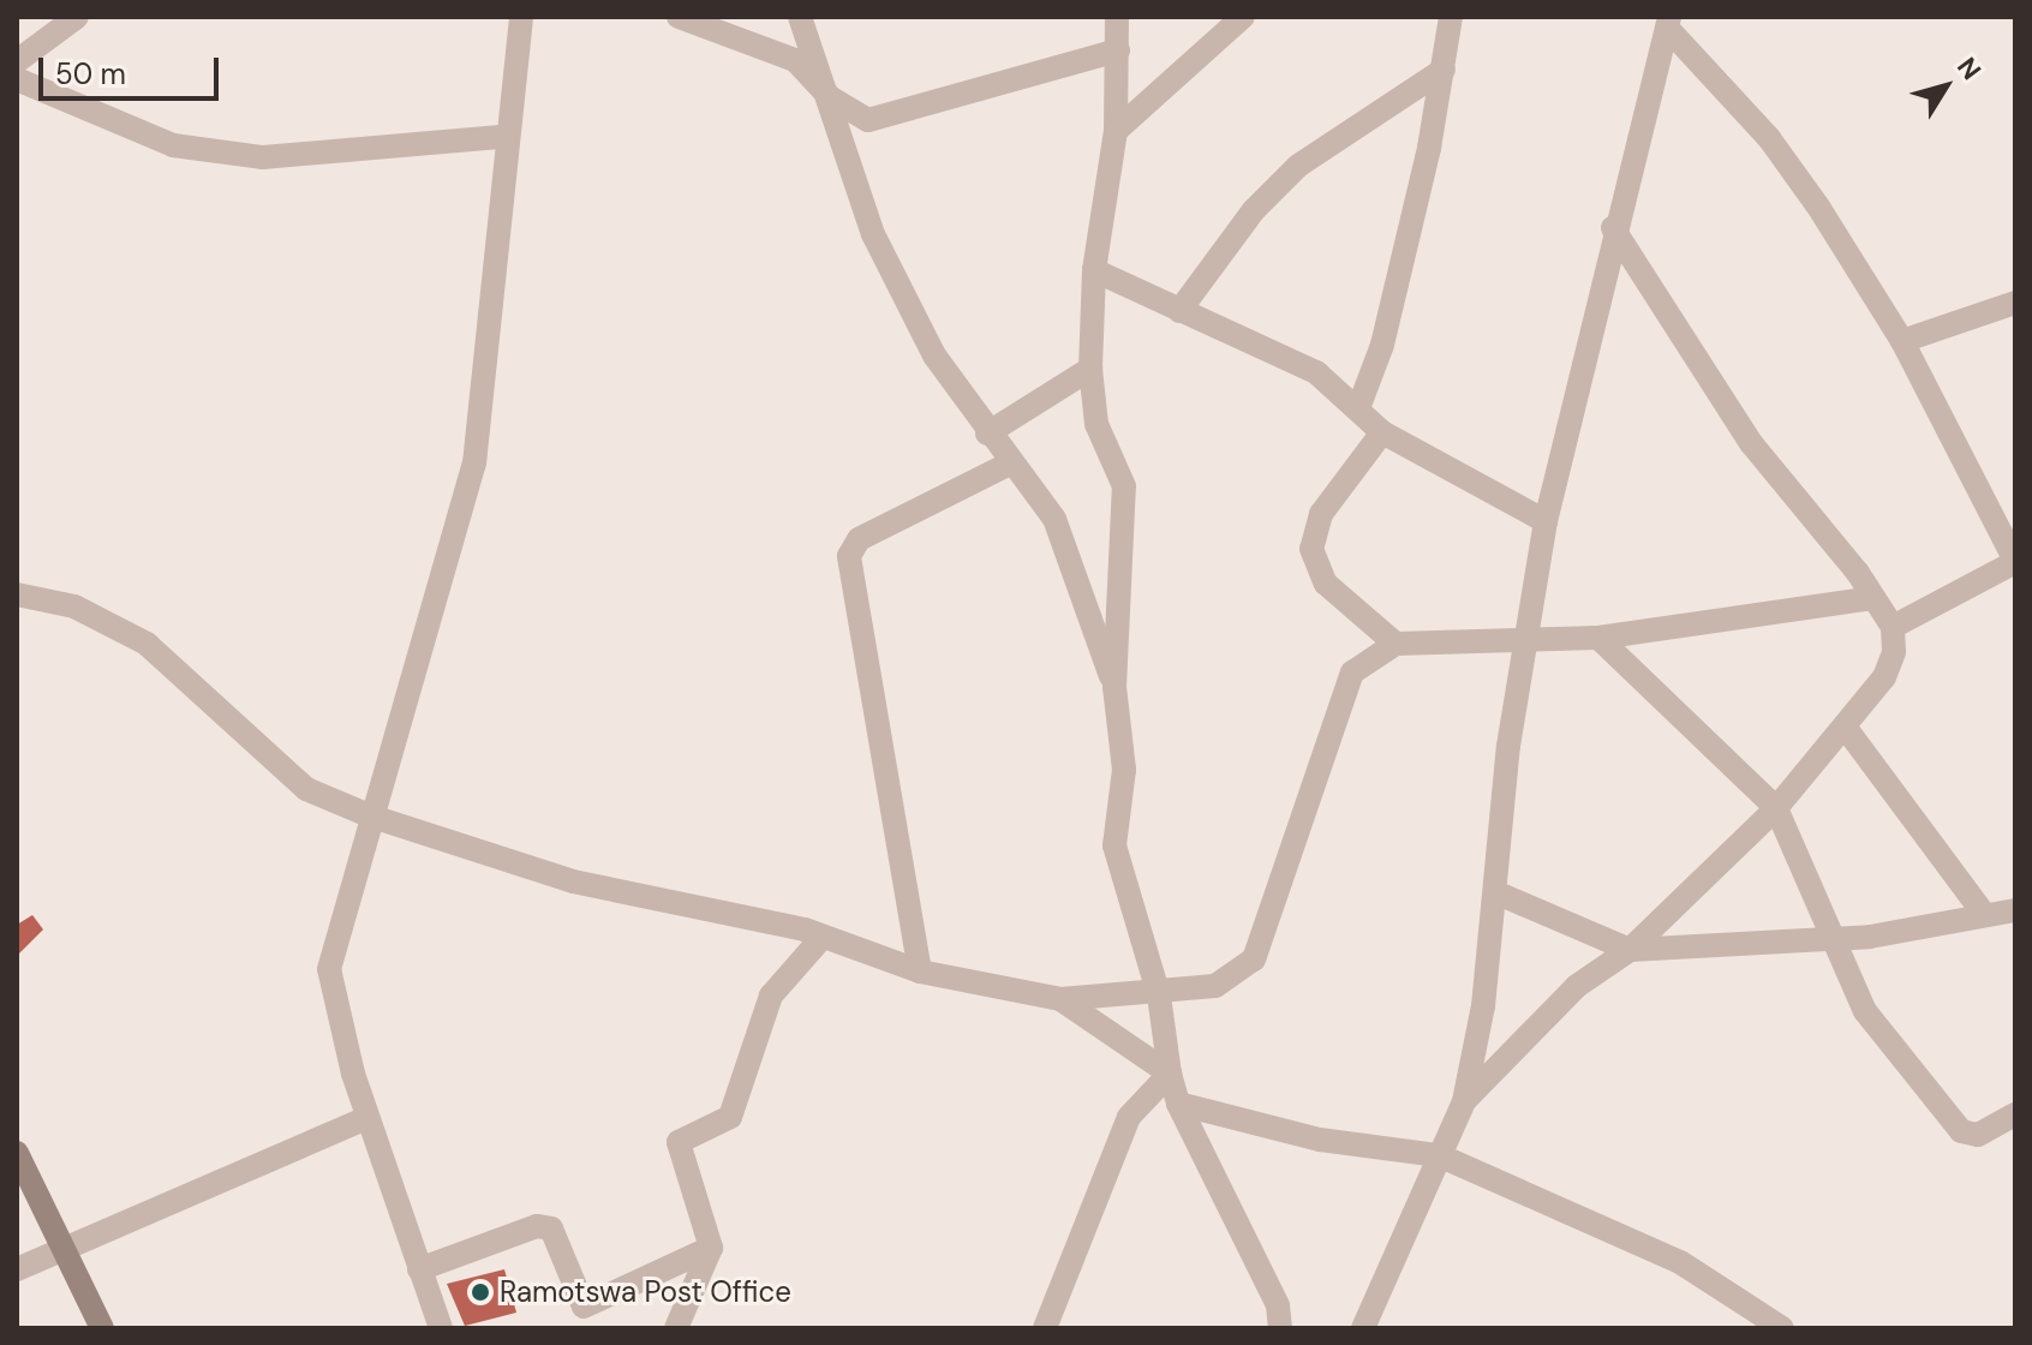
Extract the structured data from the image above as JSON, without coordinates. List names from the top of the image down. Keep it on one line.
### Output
{"places":["Ramotswa Post Office"],"scale_bar":"50 m","north":"top right"}
